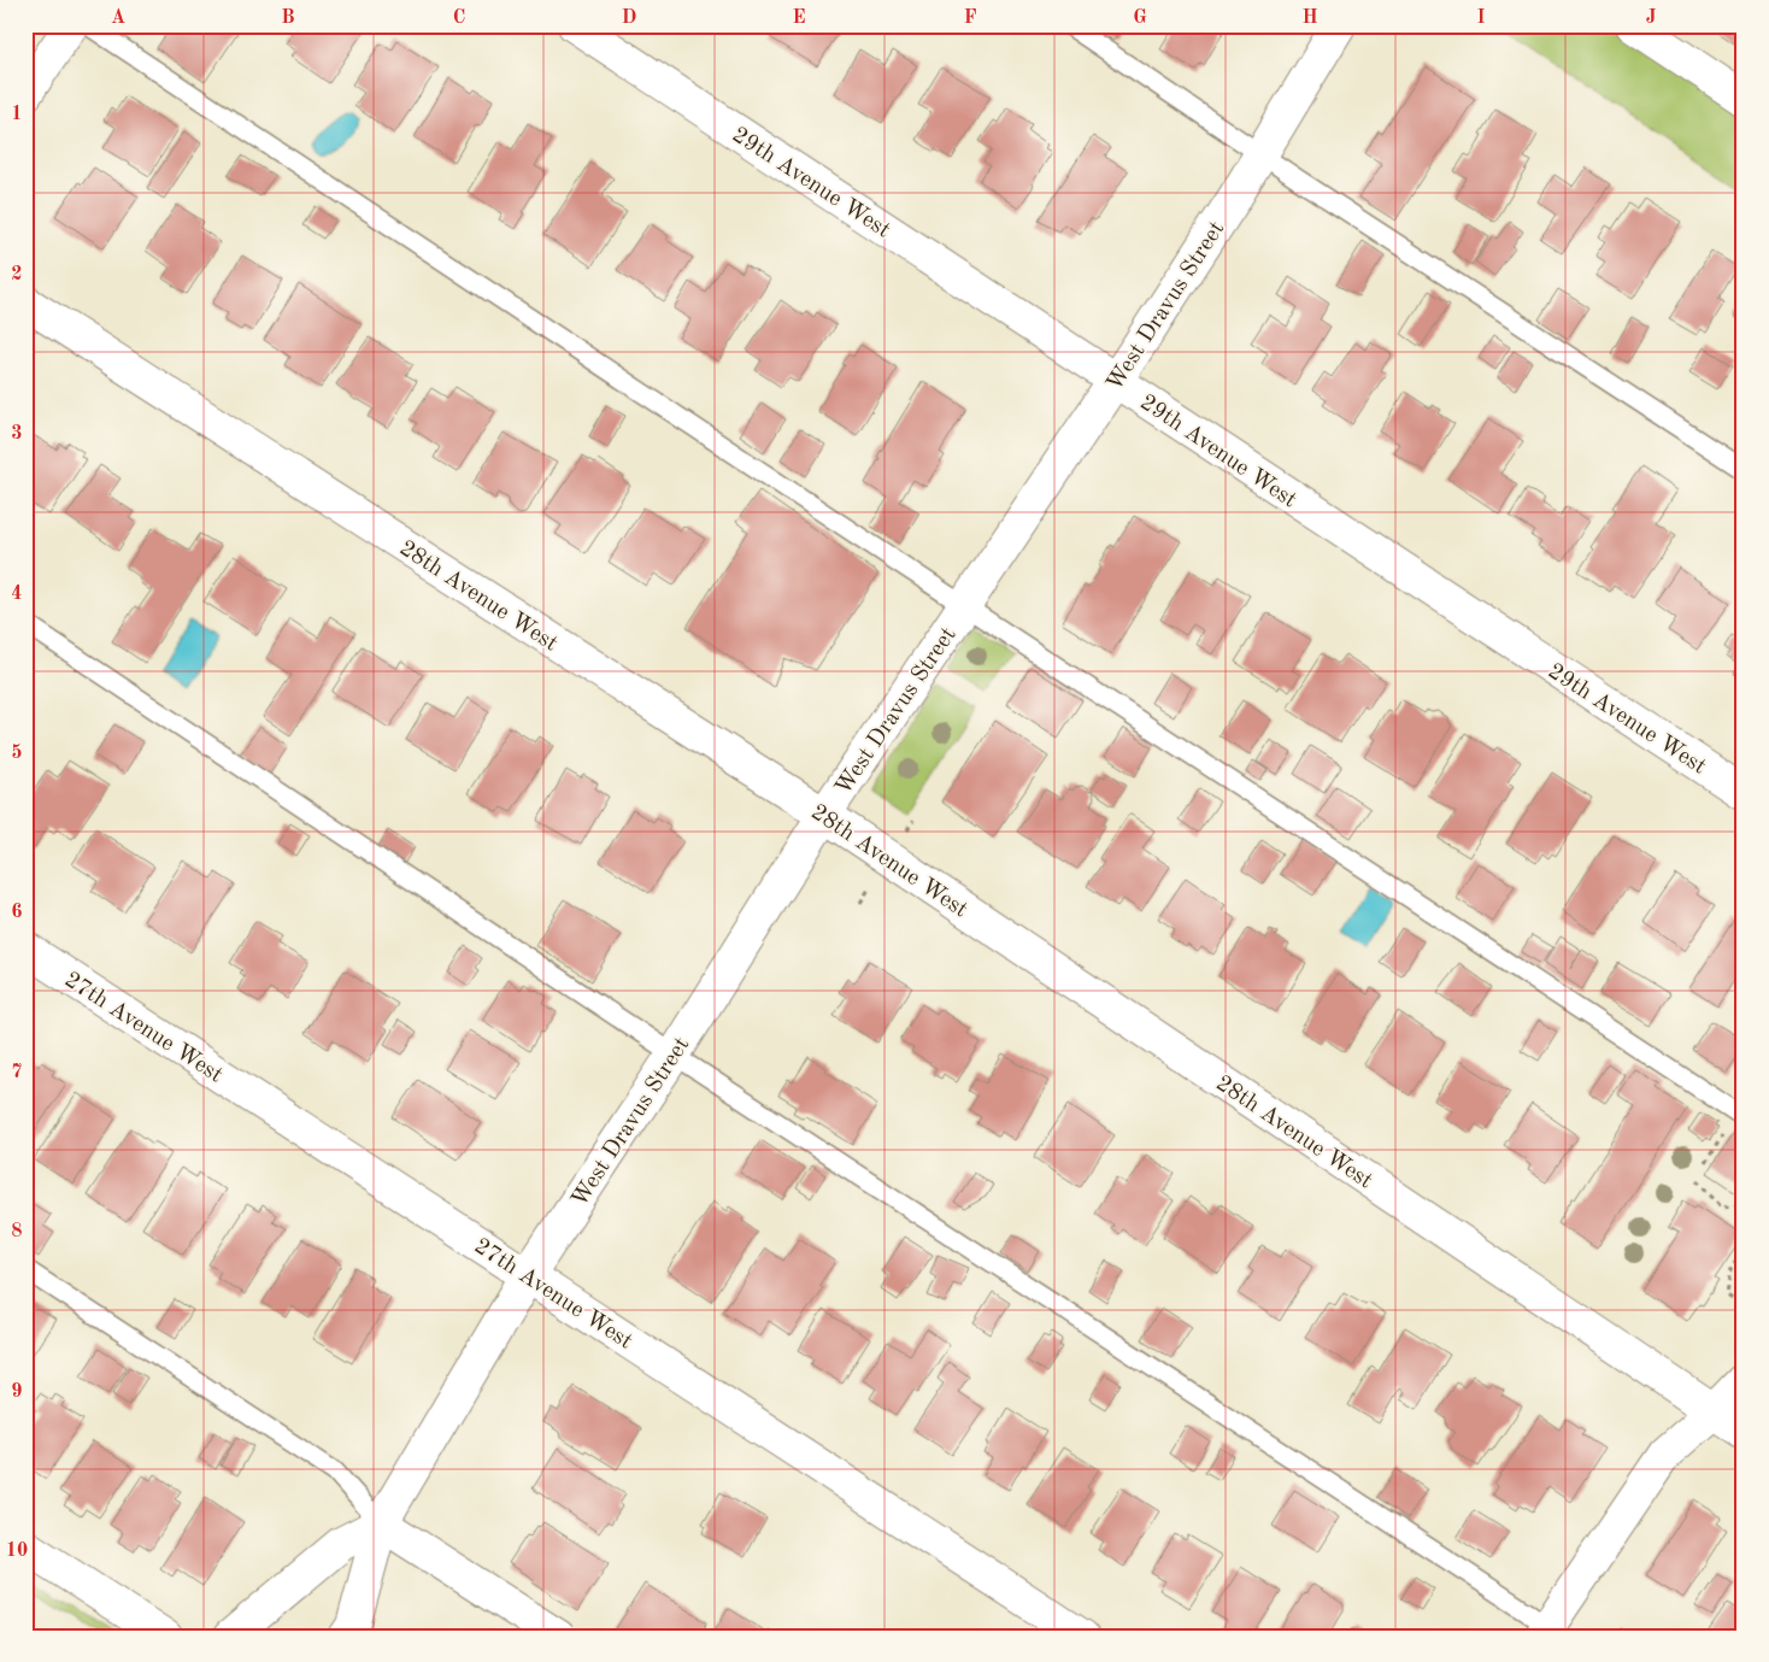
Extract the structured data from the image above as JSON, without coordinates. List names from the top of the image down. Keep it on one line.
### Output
{"streets":{"street":["29th Avenue West","West Dravus Street","28th Avenue West","27th Avenue West"]},"crossings":[["29th Avenue West","West Dravus Street"],["West Dravus Street","28th Avenue West"],["West Dravus Street","27th Avenue West"]],"grid":{"columns":["A","B","C","D","E","F","G","H","I","J"],"rows":["1","2","3","4","5","6","7","8","9","10"]}}
